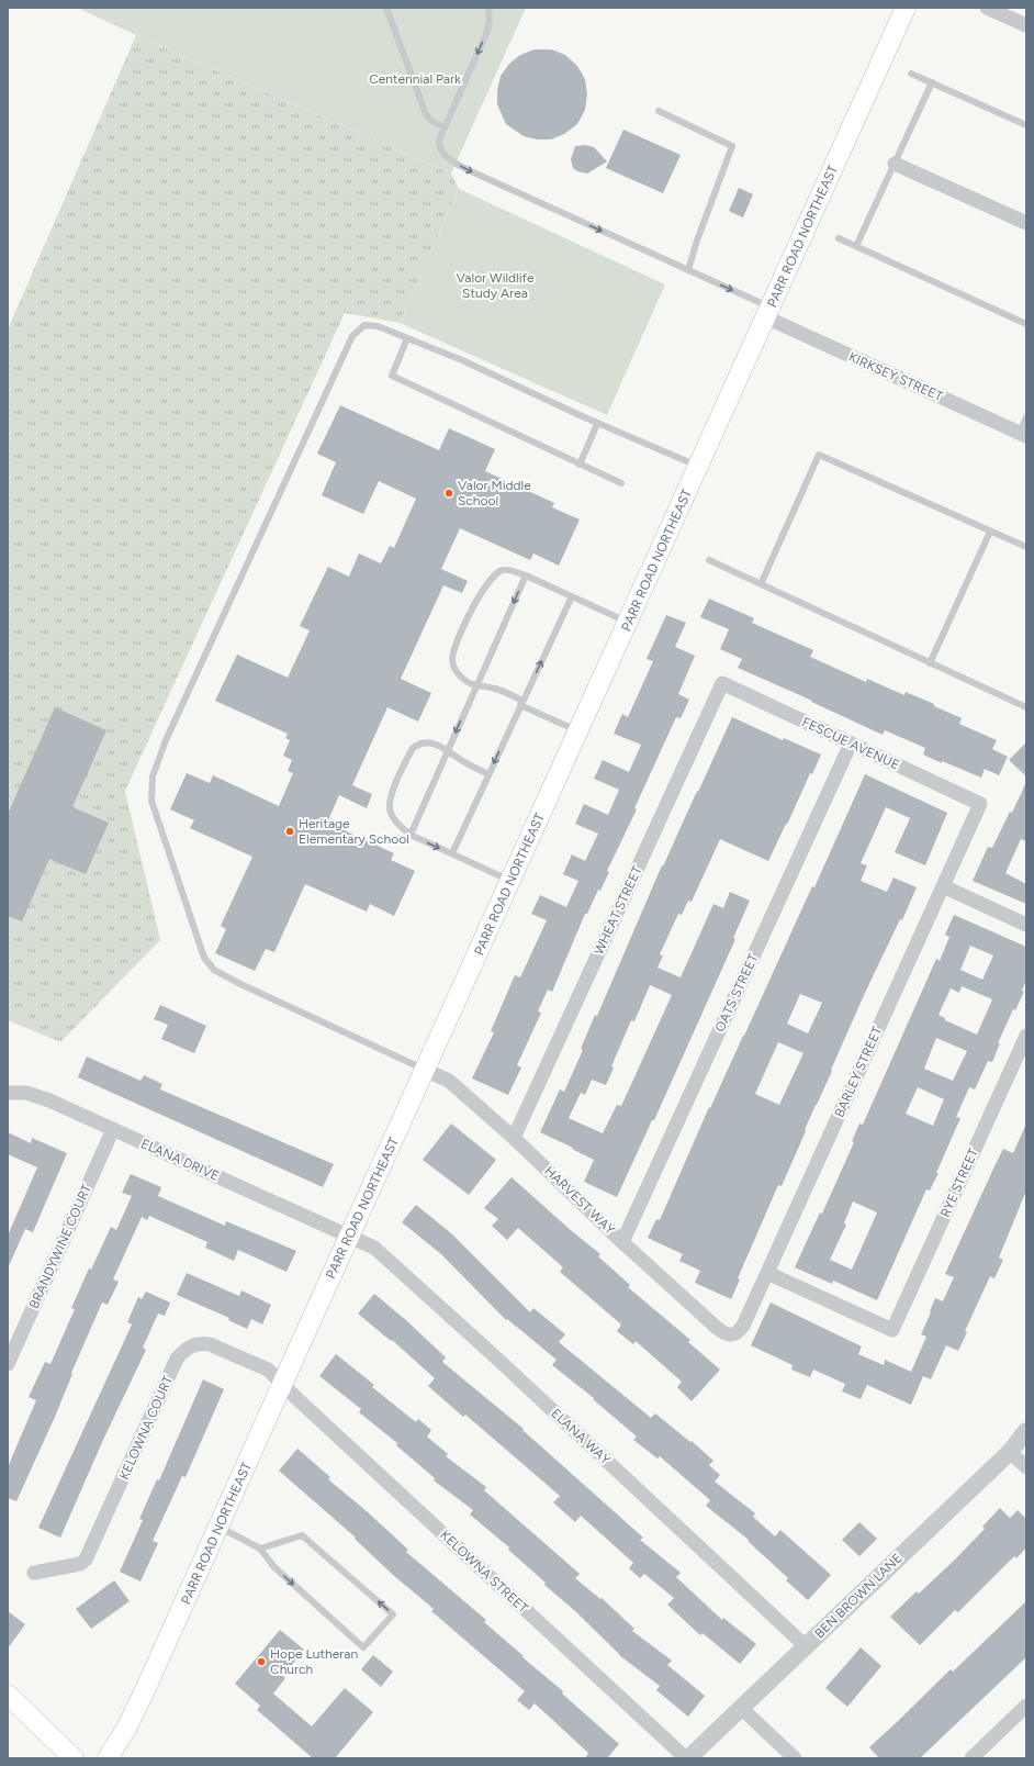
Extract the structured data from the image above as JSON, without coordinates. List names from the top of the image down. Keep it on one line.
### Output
{"streets":{"main road":["PARR ROAD NORTHEAST"],"street":["KIRKSEY STREET","FESCUE AVENUE","WHEAT STREET","OATS STREET","BARLEY STREET","ELANA DRIVE","RYE STREET","HARVEST WAY","BRANDYWINE COURT","KELOWNA COURT","ELANA WAY","KELOWNA STREET","BEN BROWN LANE"]},"crossings":[["PARR ROAD NORTHEAST","KIRKSEY STREET"],["PARR ROAD NORTHEAST","ELANA DRIVE"],["PARR ROAD NORTHEAST","HARVEST WAY"],["PARR ROAD NORTHEAST","KELOWNA COURT"],["PARR ROAD NORTHEAST","ELANA WAY"],["PARR ROAD NORTHEAST","KELOWNA STREET"],["FESCUE AVENUE","WHEAT STREET"],["FESCUE AVENUE","OATS STREET"],["FESCUE AVENUE","BARLEY STREET"],["WHEAT STREET","HARVEST WAY"],["OATS STREET","HARVEST WAY"],["BARLEY STREET","RYE STREET"],["BARLEY STREET","HARVEST WAY"],["ELANA DRIVE","BRANDYWINE COURT"],["ELANA DRIVE","ELANA WAY"],["KELOWNA COURT","KELOWNA STREET"],["ELANA WAY","BEN BROWN LANE"],["KELOWNA STREET","BEN BROWN LANE"]],"parks":["Centennial Park","Valor Wildlife Study Area"],"places":["Valor Middle School","Heritage Elementary School","Hope Lutheran Church"]}
